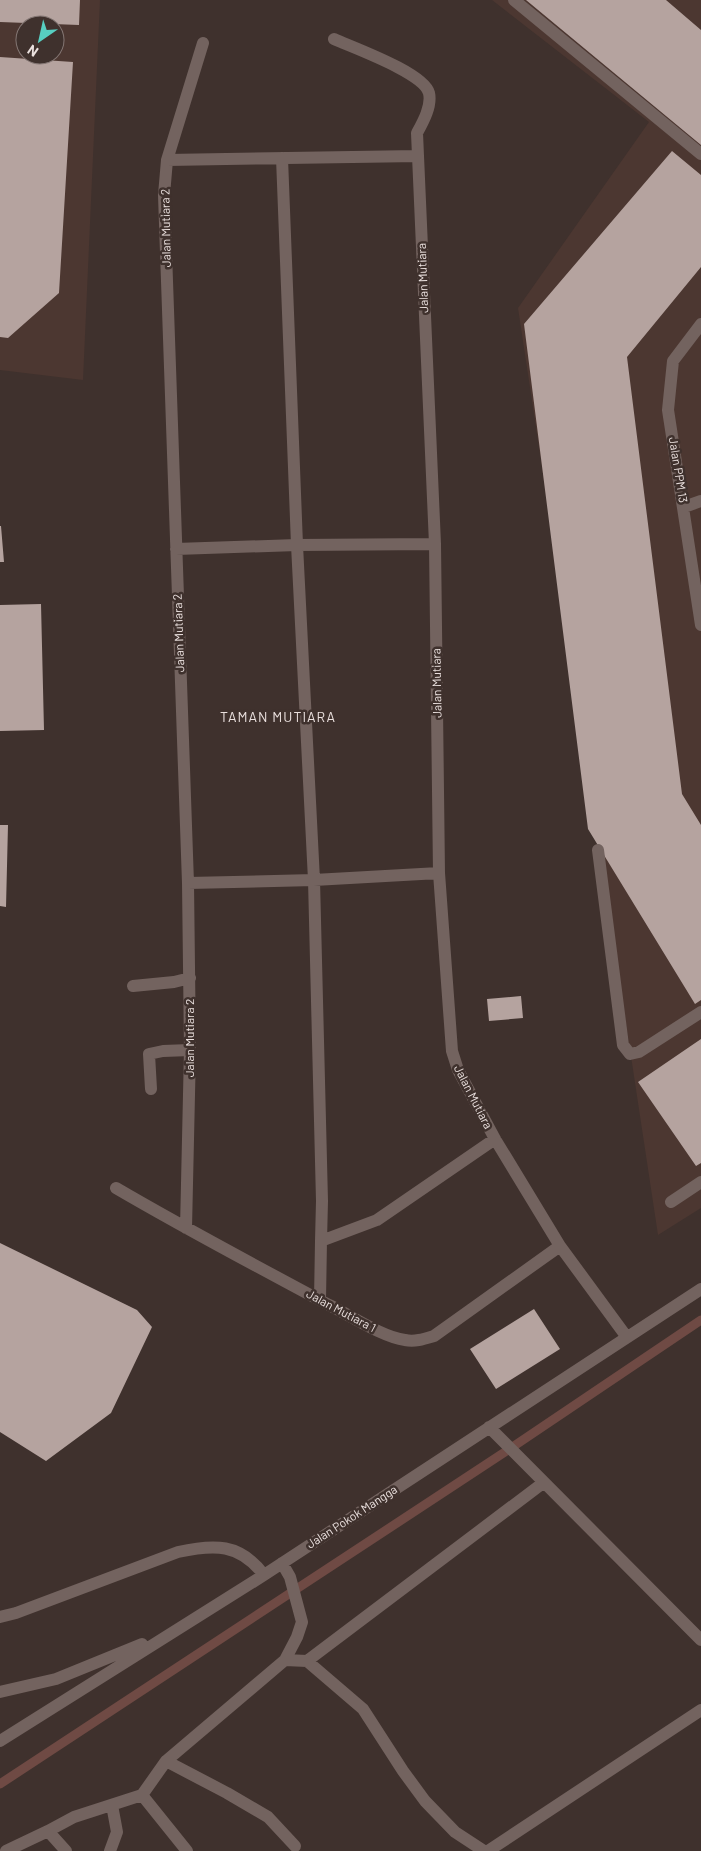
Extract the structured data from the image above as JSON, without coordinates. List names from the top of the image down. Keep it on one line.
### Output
{"streets":{"street":["Jalan Mutiara 2","Jalan Mutiara","Jalan PPM 13","Jalan Mutiara 1","Jalan Pokok Mangga"]},"crossings":[["Jalan Mutiara 2","Jalan Mutiara 1"],["Jalan Mutiara","Jalan Mutiara 1"],["Jalan Mutiara","Jalan Pokok Mangga"]],"districts":["TAMAN MUTIARA"],"north":"bottom left"}
